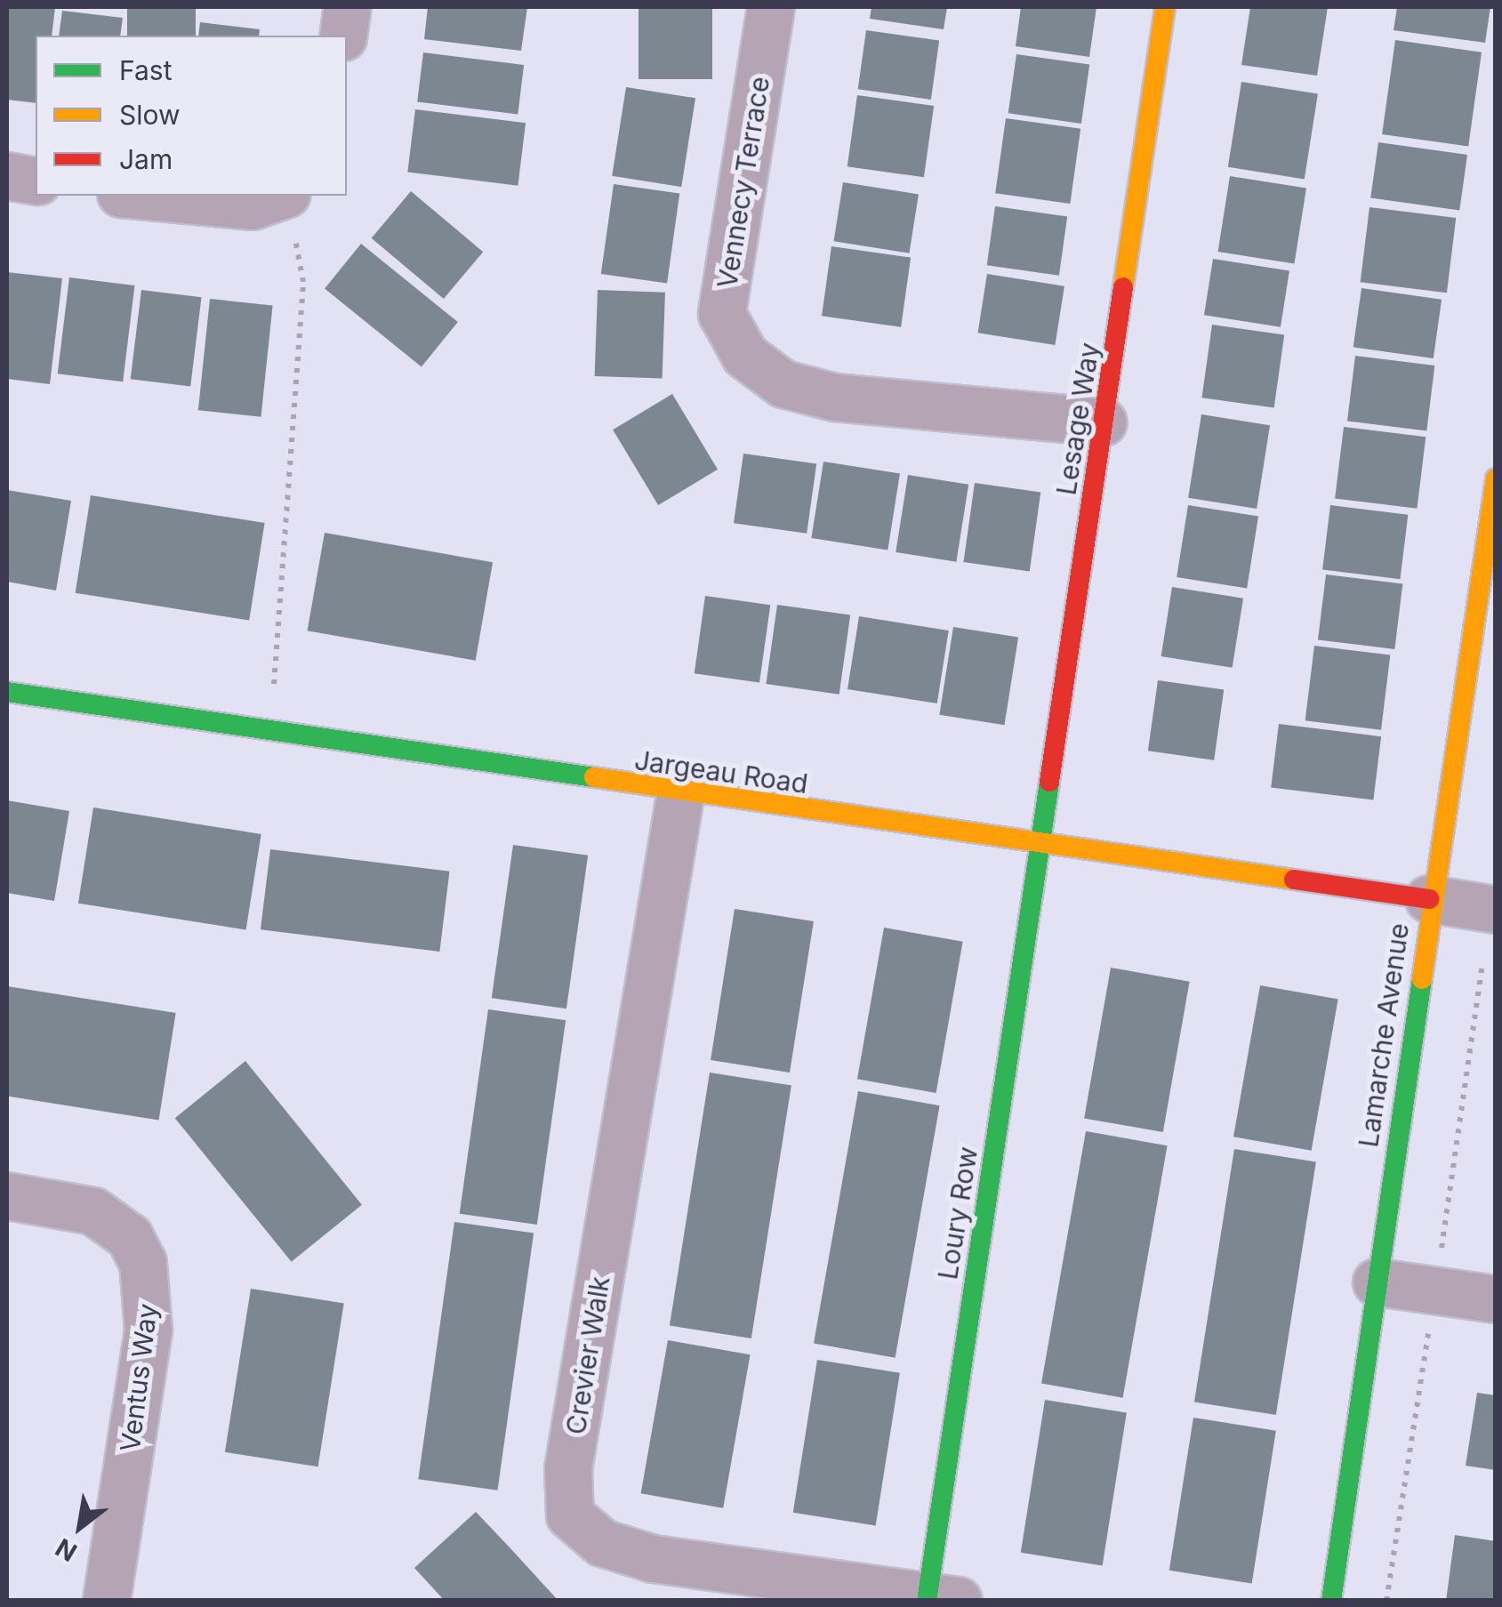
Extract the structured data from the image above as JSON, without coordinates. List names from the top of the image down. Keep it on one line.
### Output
{"streets":{"street":["Vennecy Terrace","Lesage Way","Jargeau Road","Lamarche Avenue","Loury Row","Crevier Walk","Ventus Way"]},"crossings":[["Vennecy Terrace","Lesage Way"],["Lesage Way","Jargeau Road"],["Lesage Way","Loury Row"],["Jargeau Road","Lamarche Avenue"],["Jargeau Road","Loury Row"],["Jargeau Road","Crevier Walk"],["Loury Row","Crevier Walk"]],"legend":["Fast","Slow","Jam"],"north":"bottom left"}
